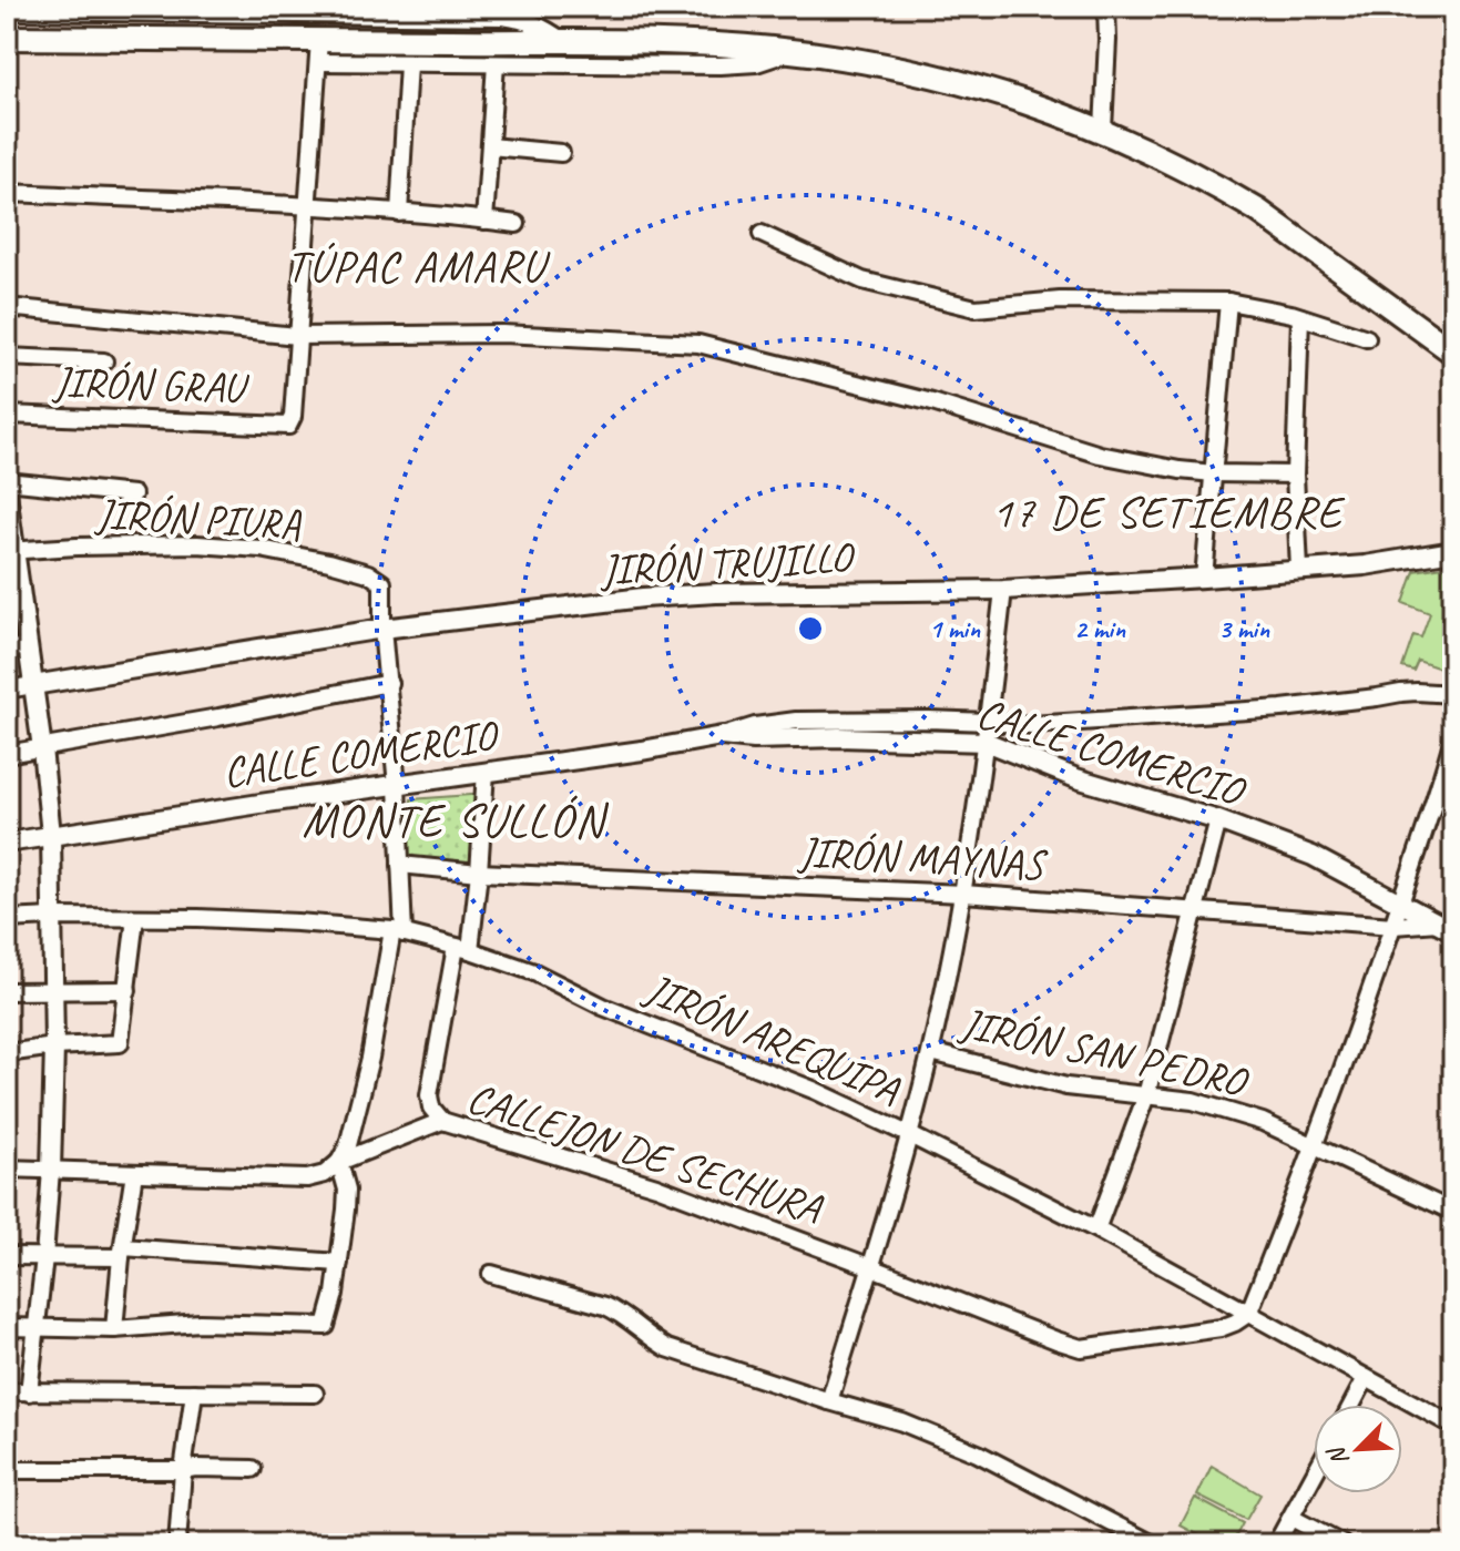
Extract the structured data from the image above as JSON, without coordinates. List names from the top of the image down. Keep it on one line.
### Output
{"streets":{"street":["JIRÓN GRAU","JIRÓN PIURA","JIRÓN TRUJILLO","CALLE COMERCIO","JIRÓN MAYNAS","JIRÓN AREQUIPA","JIRÓN SAN PEDRO","CALLEJON DE SECHURA"]},"crossings":[["JIRÓN PIURA","JIRÓN TRUJILLO"],["CALLE COMERCIO","JIRÓN MAYNAS"],["JIRÓN AREQUIPA","CALLEJON DE SECHURA"]],"districts":["TÚPAC AMARU","17 DE SETIEMBRE","MONTE SULLÓN"],"north":"bottom left","rings":["1 min","2 min","3 min"]}
